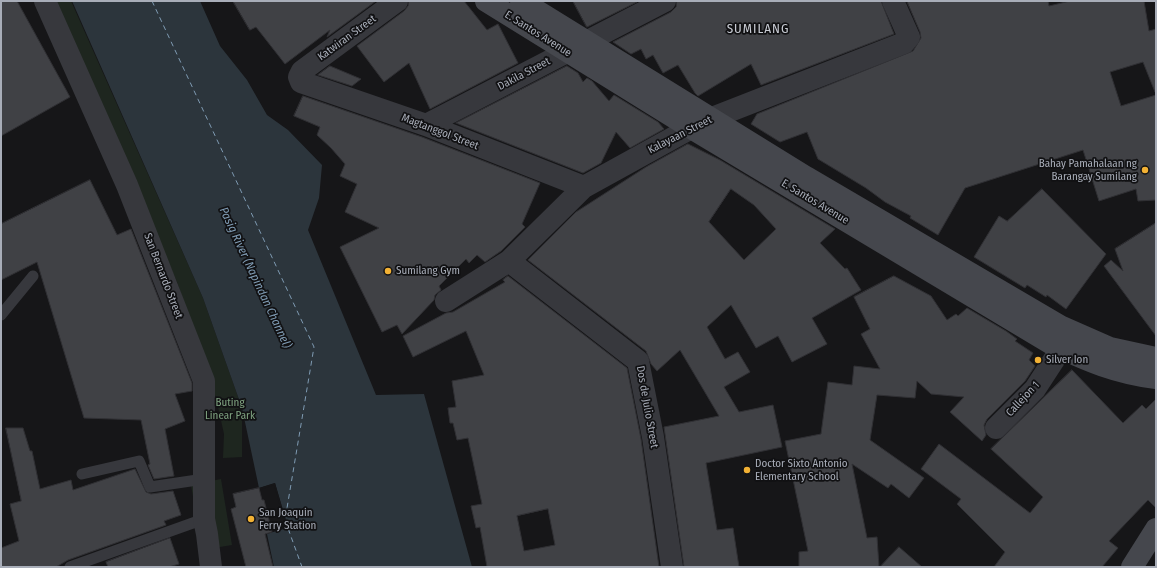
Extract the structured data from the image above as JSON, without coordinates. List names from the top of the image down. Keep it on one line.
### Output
{"streets":{"street":["E. Santos Avenue","Katwiran Street","Dakila Street","Magtanggol Street","Kalayaan Street","San Bernardo Street","Callejon 1","Dos de Julio Street"]},"crossings":[["E. Santos Avenue","Dakila Street"],["E. Santos Avenue","Kalayaan Street"],["E. Santos Avenue","Callejon 1"],["Katwiran Street","Magtanggol Street"],["Dakila Street","Magtanggol Street"],["Magtanggol Street","Kalayaan Street"],["Kalayaan Street","Dos de Julio Street"]],"districts":["SUMILANG"],"water":["Pasig River (Napindan Channel)"],"parks":["Buting Linear Park"],"places":["Bahay Pamahalaan ng Barangay Sumilang","Sumilang Gym","Silver Ion","Doctor Sixto Antonio Elementary School","San Joaquin Ferry Station"]}
